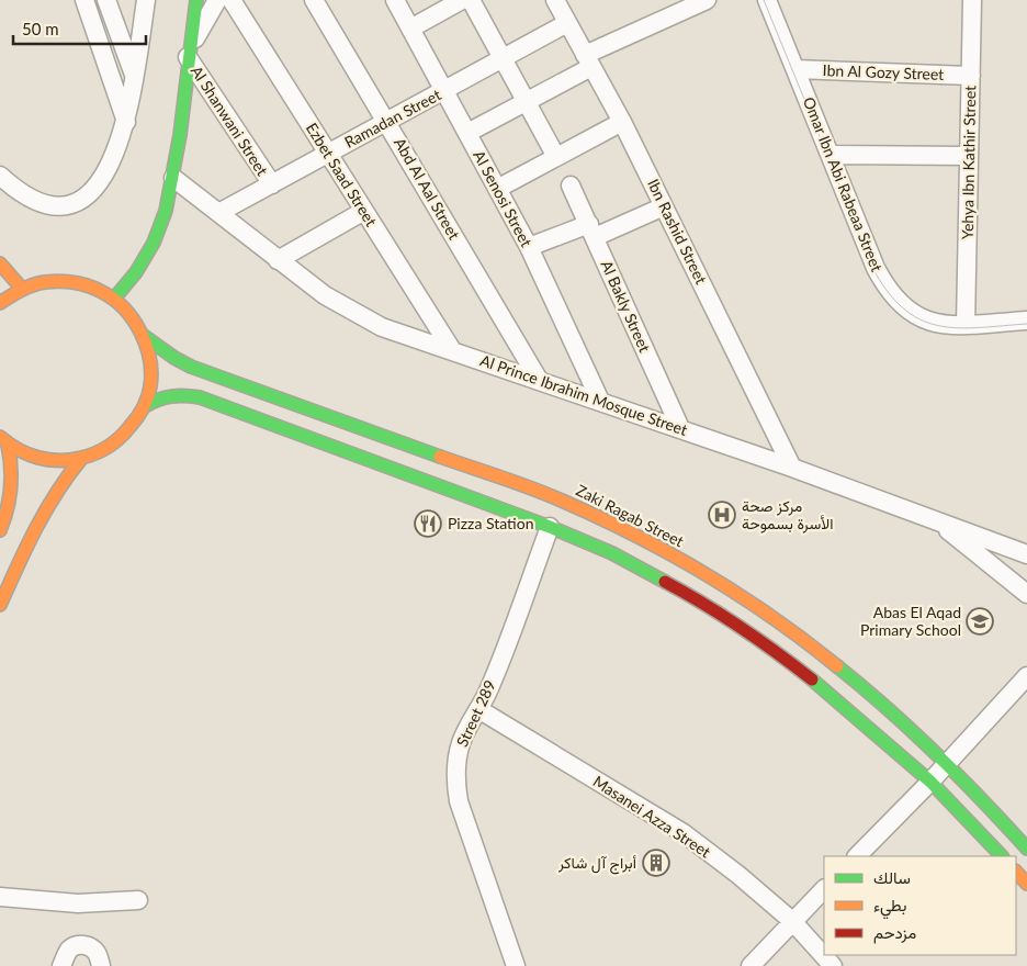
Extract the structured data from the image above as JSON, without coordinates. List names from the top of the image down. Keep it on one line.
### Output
{"streets":{"main road":["Zaki Ragab Street"],"street":["Ibn Al Gozy Street","Ramadan Street","Al Shanwani Street","Yehya Ibn Kathir Street","Ezbet Saad Street","Omar Ibn Abi Rabeaa Street","Abd Al Aal Street","Al Senosi Street","Ibn Rashid Street","Al Bakly Street","Al Prince Ibrahim Mosque Street","Street 289","Masanei Azza Street"]},"crossings":[["Ibn Al Gozy Street","Yehya Ibn Kathir Street"],["Ibn Al Gozy Street","Omar Ibn Abi Rabeaa Street"],["Ramadan Street","Al Shanwani Street"],["Ramadan Street","Ezbet Saad Street"],["Ramadan Street","Abd Al Aal Street"],["Ramadan Street","Al Senosi Street"],["Ramadan Street","Ibn Rashid Street"],["Ramadan Street","Al Prince Ibrahim Mosque Street"],["Yehya Ibn Kathir Street","Omar Ibn Abi Rabeaa Street"],["Ezbet Saad Street","Al Prince Ibrahim Mosque Street"],["Abd Al Aal Street","Al Prince Ibrahim Mosque Street"],["Al Senosi Street","Al Prince Ibrahim Mosque Street"],["Ibn Rashid Street","Al Prince Ibrahim Mosque Street"],["Al Bakly Street","Al Prince Ibrahim Mosque Street"],["Street 289","Masanei Azza Street"]],"places":{"hospital":["مركز صحة الأسرة بسموحة"],"restaurant":["Pizza Station"],"school or university":["Abas El Aqad Primary School"],"building":["أبراج آل شاكر"]},"legend":["سالك","بطيء","مزدحم"],"scale_bar":"50 m"}
